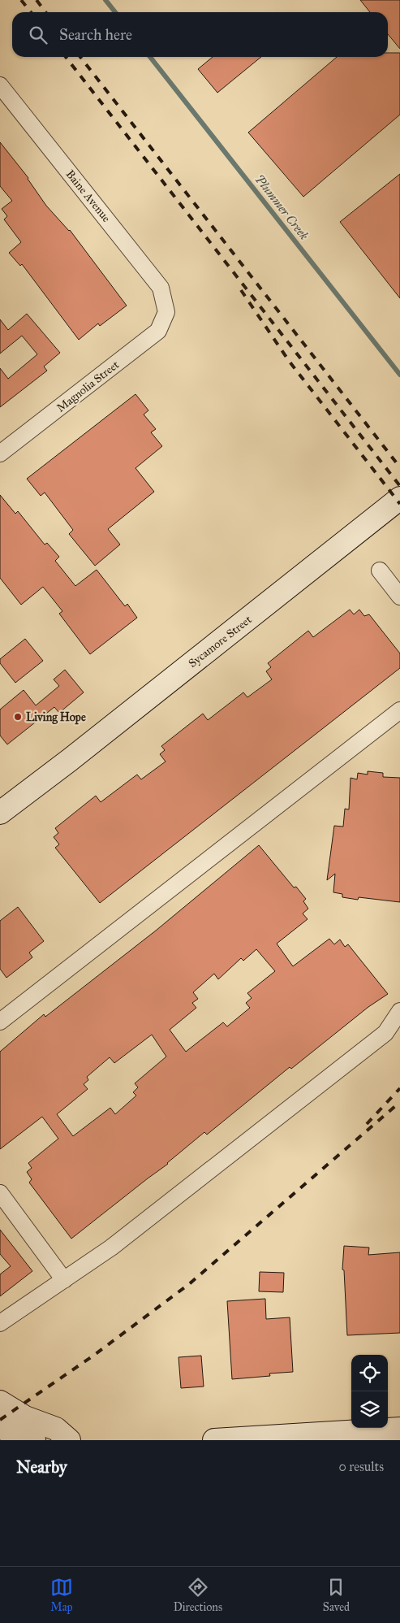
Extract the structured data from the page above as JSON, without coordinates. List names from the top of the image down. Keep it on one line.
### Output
{"streets":{"street":["Baine Avenue","Magnolia Street","Sycamore Street"]},"crossings":[["Baine Avenue","Magnolia Street"]],"water":["Plummer Creek"],"places":["Living Hope"],"page":{"search":"Search here","heading":["Nearby","0 results"],"nav":["Map","Directions","Saved"]}}
